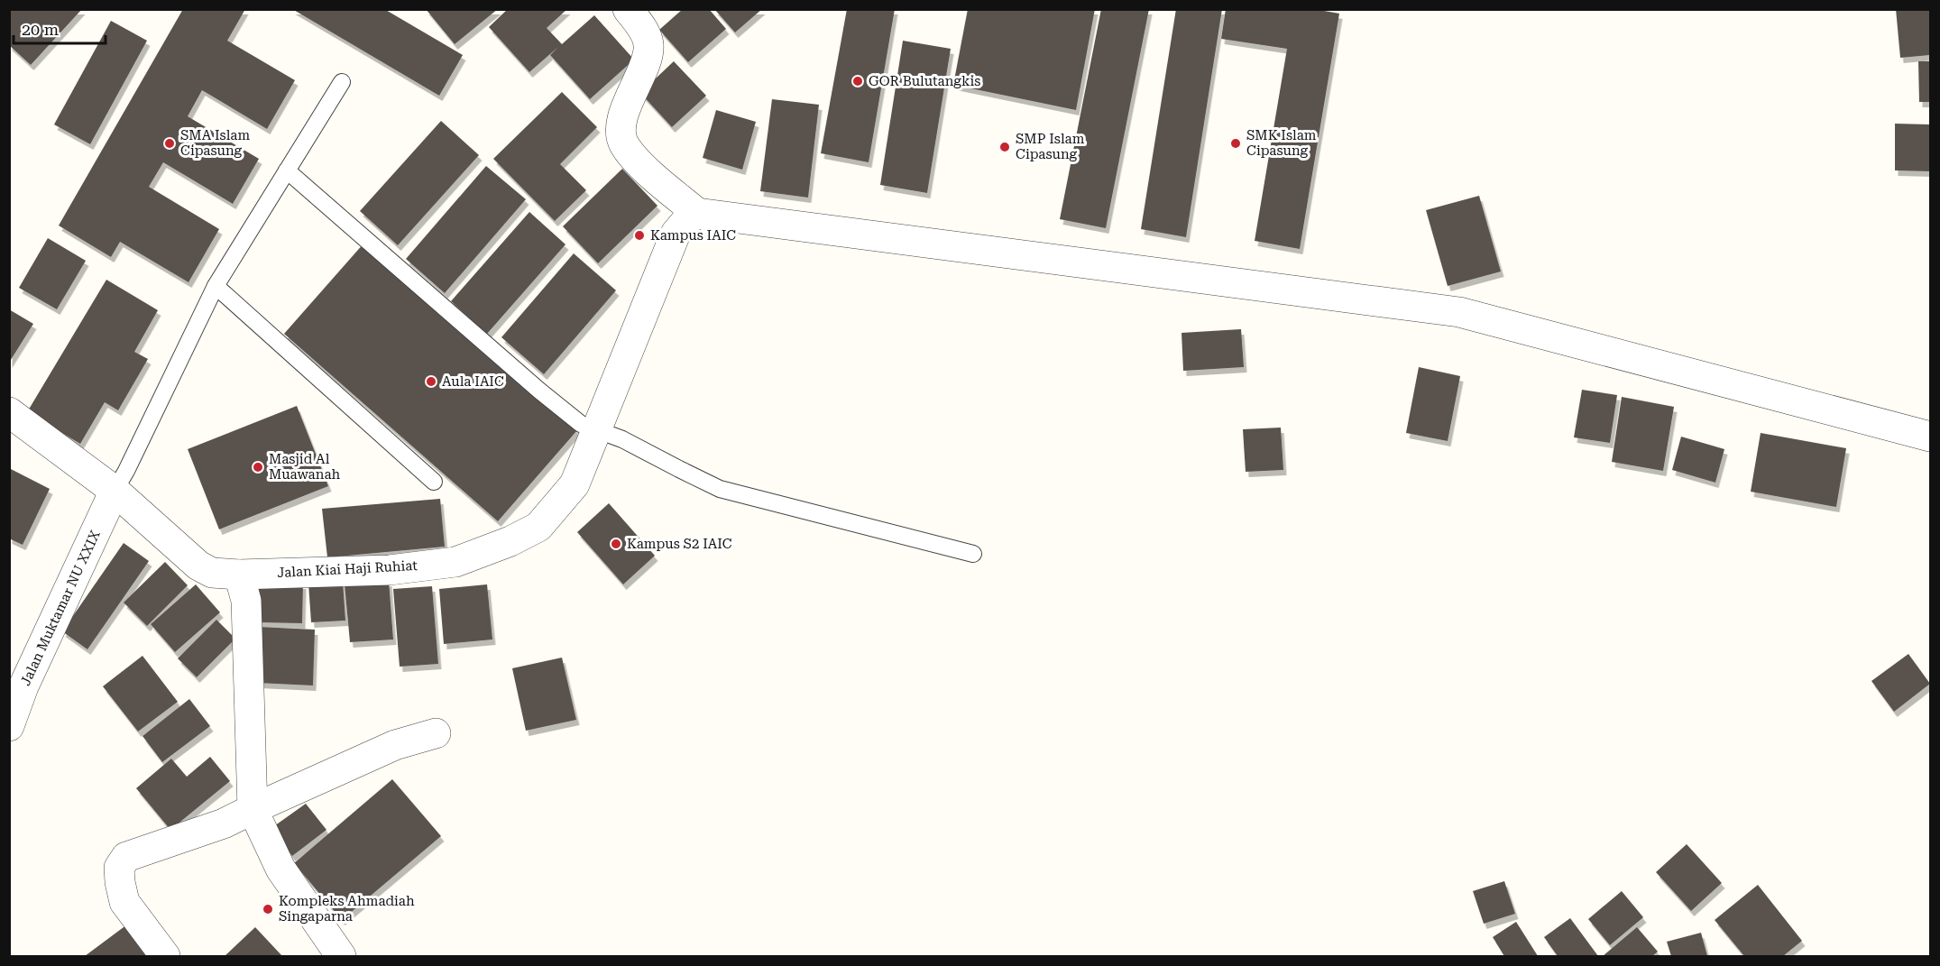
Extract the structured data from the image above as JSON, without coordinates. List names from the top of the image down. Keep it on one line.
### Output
{"streets":{"street":["Jalan Kiai Haji Ruhiat","Jalan Muktamar NU XXIX"]},"crossings":[["Jalan Kiai Haji Ruhiat","Jalan Muktamar NU XXIX"]],"places":["GOR Bulutangkis","SMA Islam Cipasung","SMK Islam Cipasung","SMP Islam Cipasung","Kampus IAIC","Aula IAIC","Masjid Al Muawanah","Kampus S2 IAIC","Kompleks Ahmadiah Singaparna"],"scale_bar":"20 m"}
